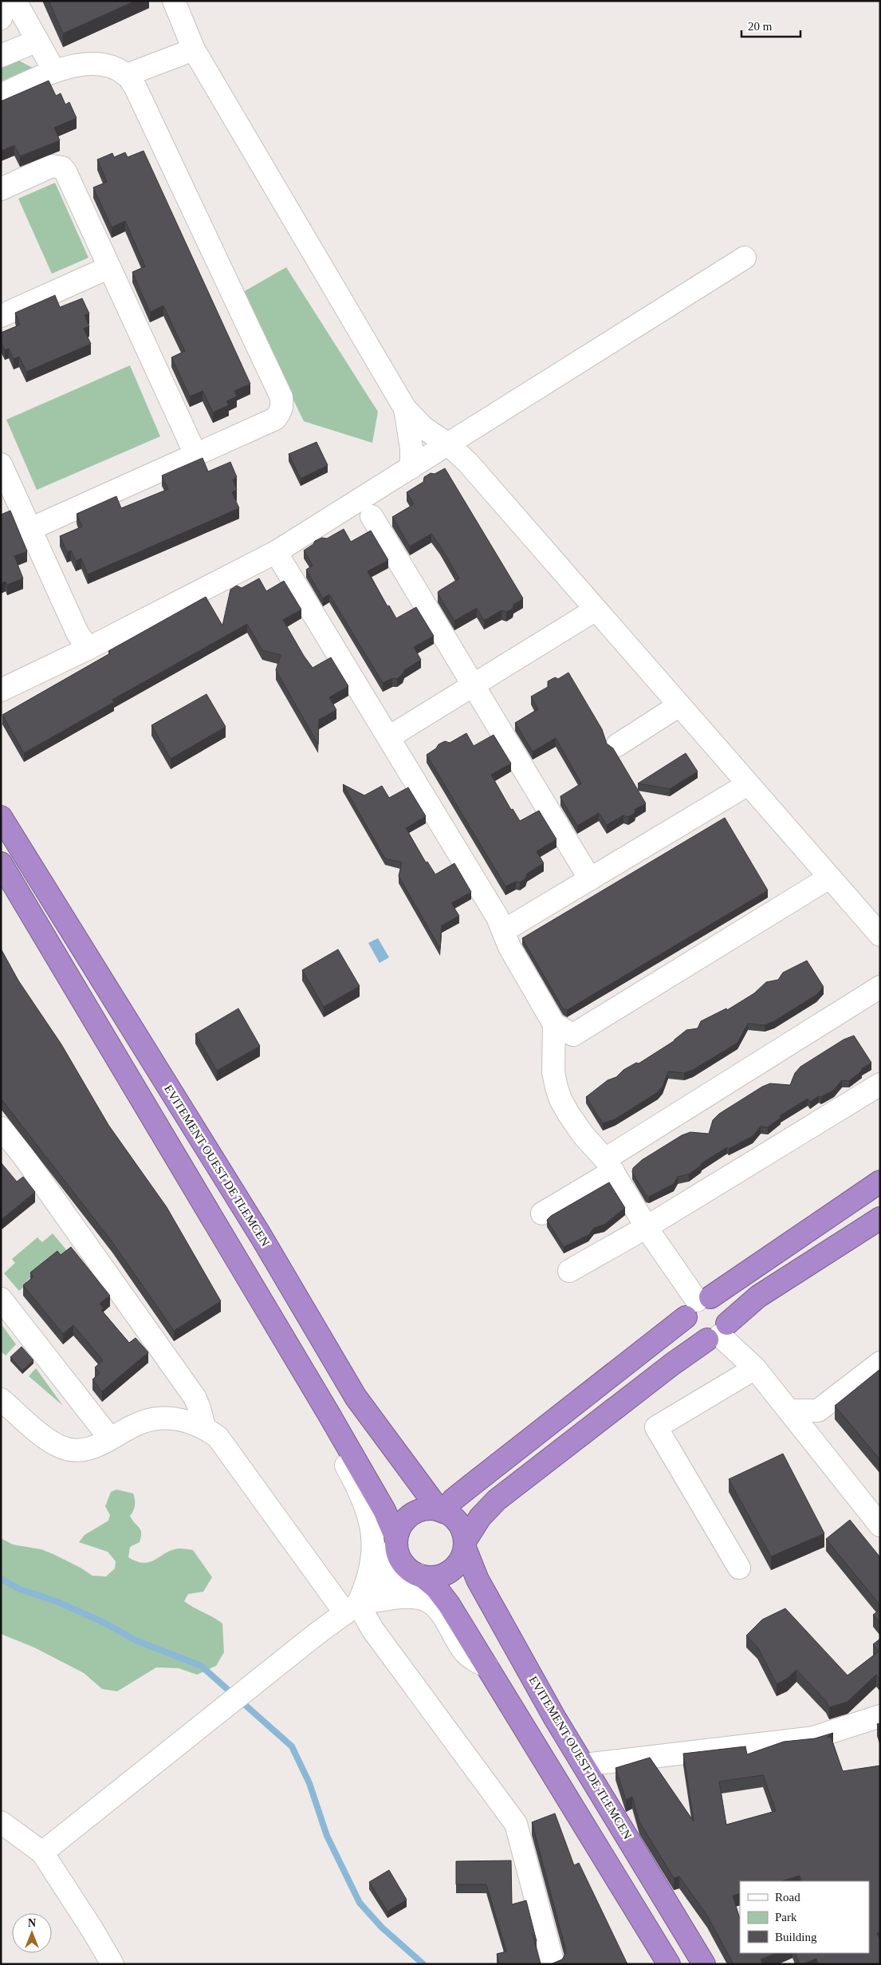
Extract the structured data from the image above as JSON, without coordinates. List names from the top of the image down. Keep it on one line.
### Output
{"streets":{"highway":["EVITEMENT OUEST DE TLEMCEN"]},"legend":["Road","Park","Building"],"scale_bar":"20 m","north":"top"}
